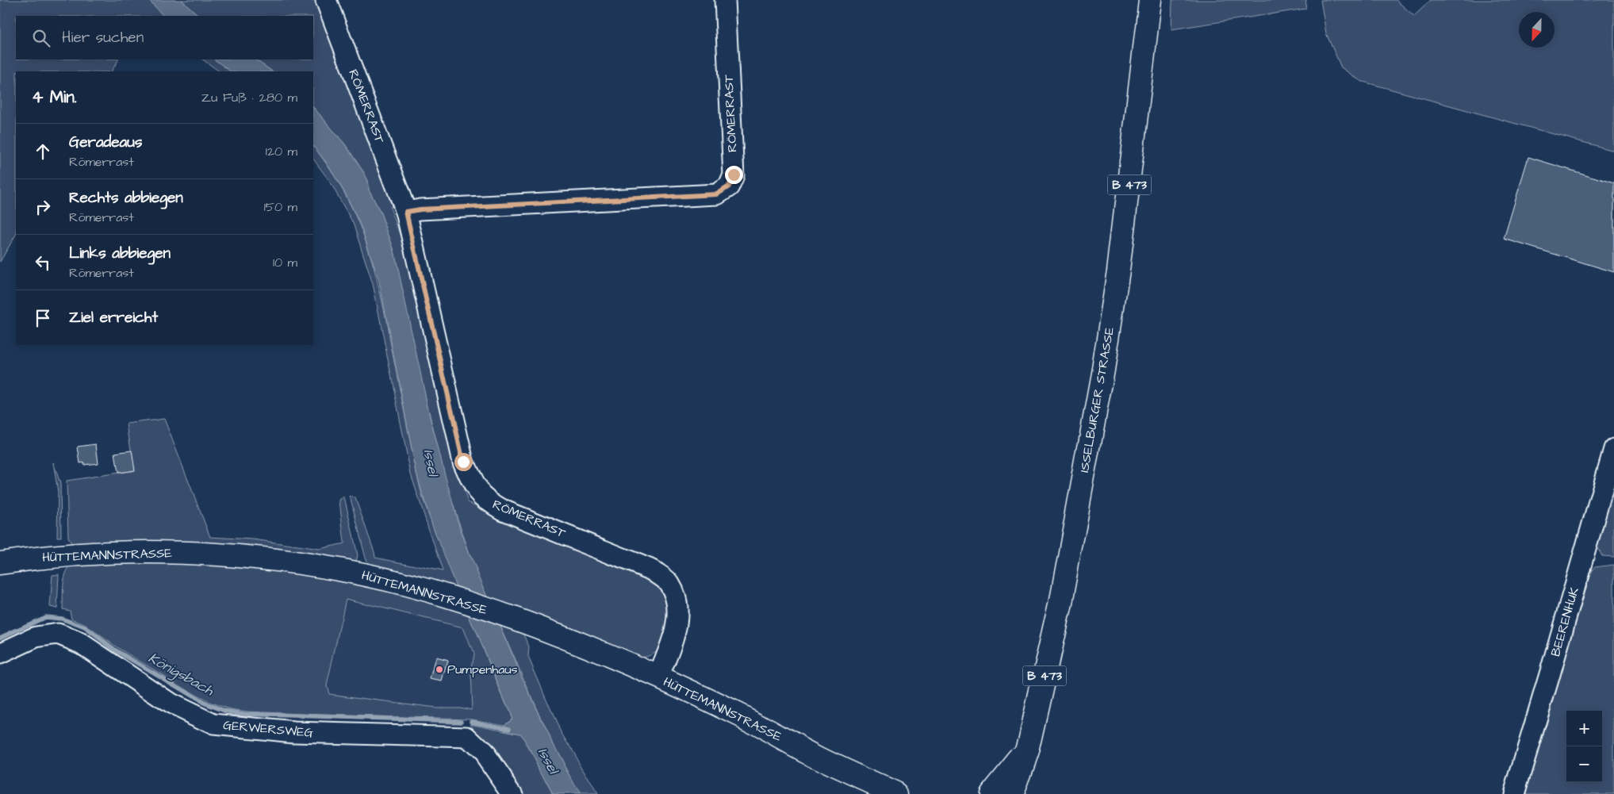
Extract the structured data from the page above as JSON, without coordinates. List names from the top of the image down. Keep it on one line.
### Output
{"streets":{"main road":["B 473","ISSELBURGER STRASSE","HÜTTEMANNSTRASSE"],"street":["RÖMERRAST","BEERENHUK","GERWERSWEG"]},"crossings":[["RÖMERRAST","HÜTTEMANNSTRASSE"],["B 473","ISSELBURGER STRASSE"]],"water":["Issel","Königsbach"],"places":["Pumpenhaus"],"north":"bottom","page":{"search":"Hier suchen","heading":["4 Min.","Zu Fuß · 280 m"],"list":[["Geradeaus","Römerrast","120 m"],["Rechts abbiegen","Römerrast","150 m"],["Links abbiegen","Römerrast","10 m"],"Ziel erreicht"],"map_buttons":["+","−"]}}
